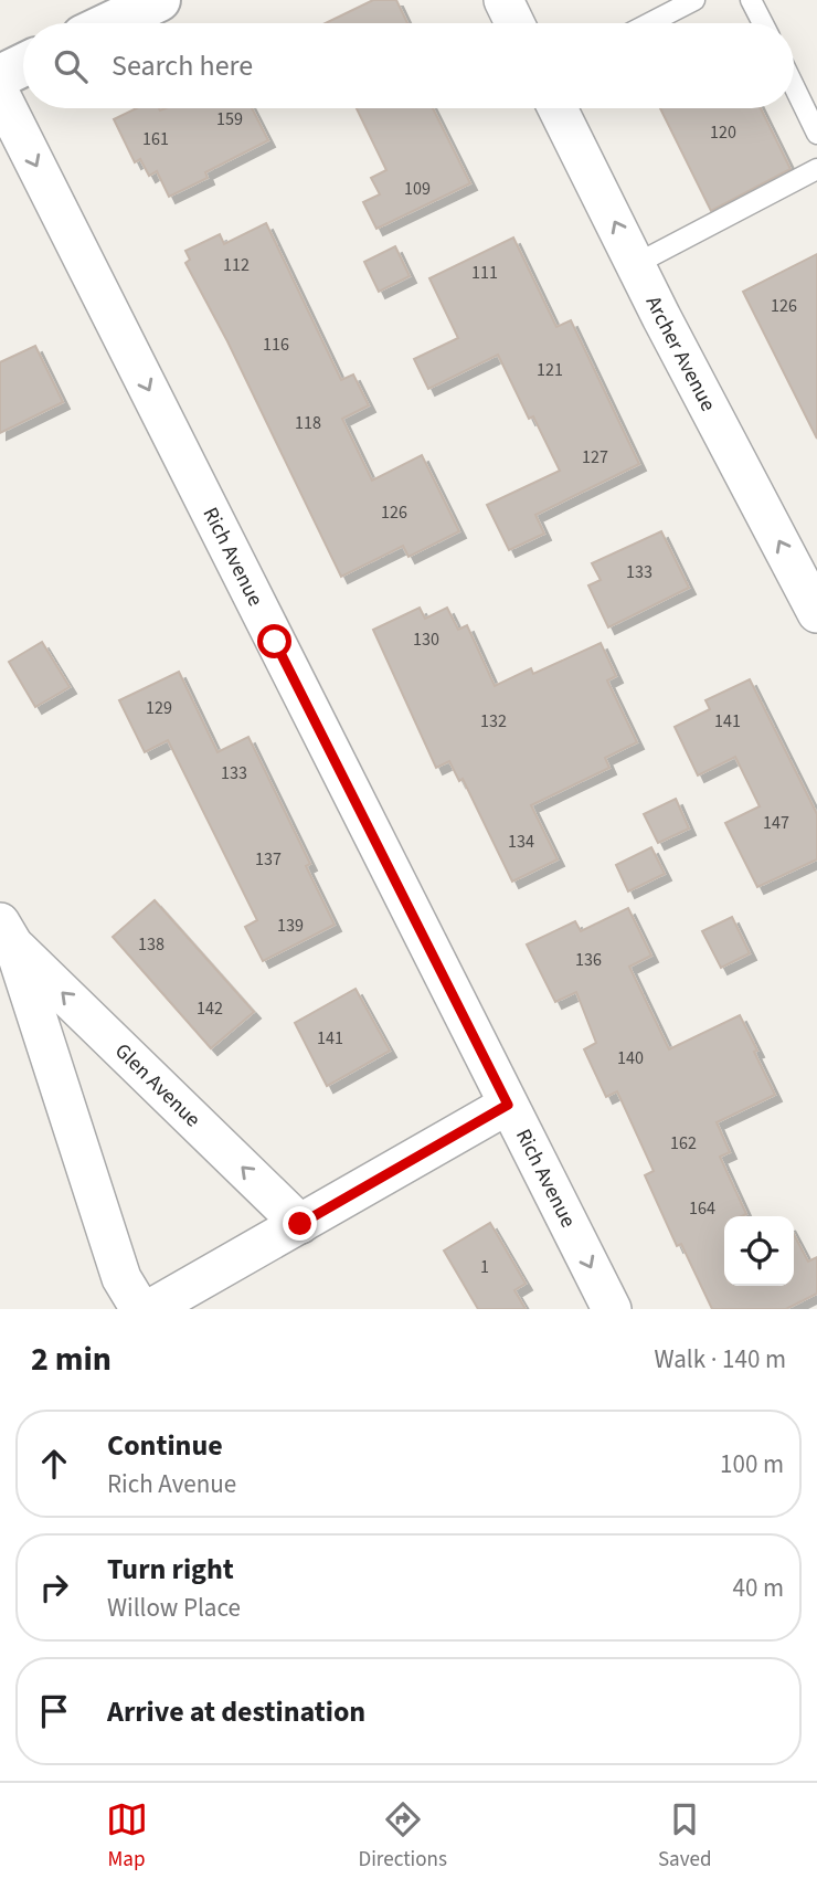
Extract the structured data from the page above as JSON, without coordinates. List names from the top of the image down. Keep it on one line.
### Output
{"streets":{"street":["Archer Avenue","Rich Avenue","Glen Avenue"]},"one_way":["Archer Avenue","Rich Avenue","Glen Avenue"],"house_numbers":["159","120","161","109","112","111","126","116","121","118","127","126","133","130","129","132","141","133","147","134","137","139","138","136","142","141","140","162","164","1"],"page":{"search":"Search here","heading":["2 min","Walk · 140 m"],"list":[["Continue","Rich Avenue","100 m"],["Turn right","Willow Place","40 m"],"Arrive at destination"],"nav":["Map","Directions","Saved"]}}
